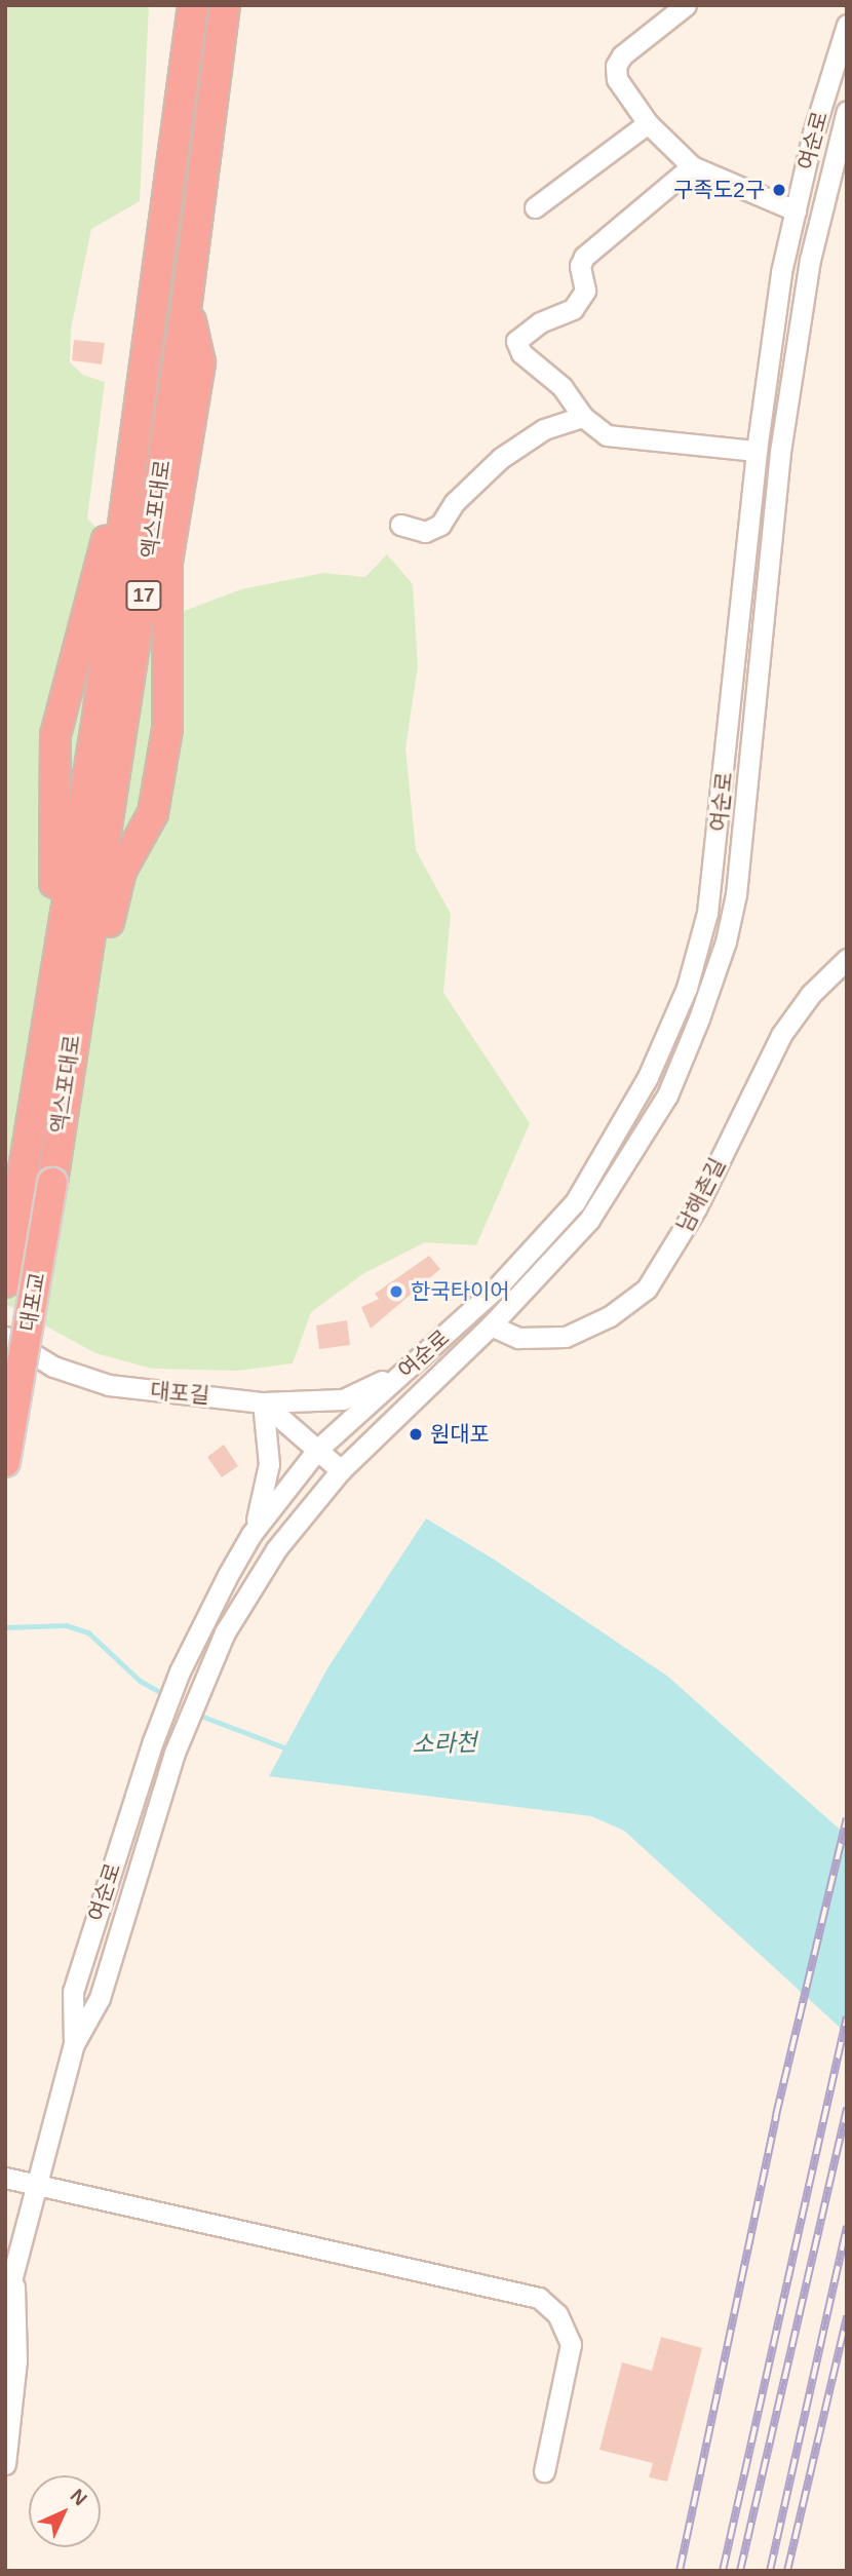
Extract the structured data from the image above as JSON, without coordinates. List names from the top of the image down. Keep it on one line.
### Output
{"streets":{"highway":["엑스포대로","17","대포교"],"street":["여순로","남해촌길","대포길"]},"crossings":[["여순로","남해촌길"],["여순로","대포길"],["엑스포대로","대포교"]],"water":["소라천"],"places":["구족도2구","한국타이어","원대포"],"north":"top right"}
